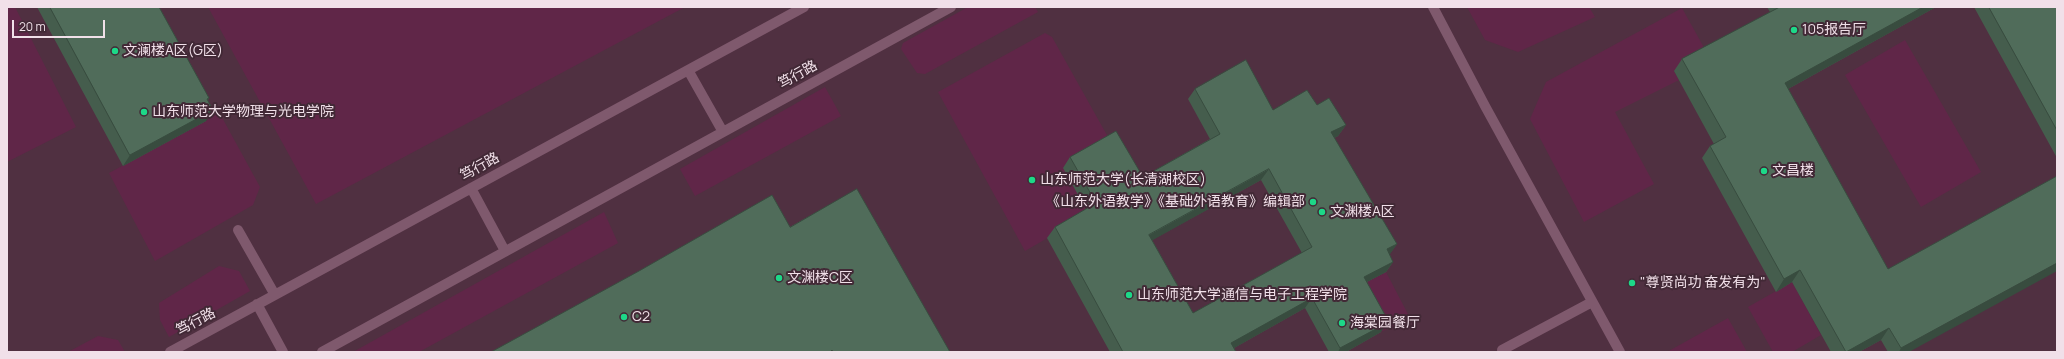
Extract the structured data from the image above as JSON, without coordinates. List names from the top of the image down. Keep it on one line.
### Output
{"streets":{"street":["笃行路"]},"places":["105报告厅","文澜楼A区(G区)","山东师范大学物理与光电学院","文昌楼","山东师范大学(长清湖校区)","《山东外语教学》《基础外语教育》编辑部","文渊楼A区","文渊楼C区","\"尊贤尚功 奋发有为\"","山东师范大学通信与电子工程学院","C2","海棠园餐厅"],"scale_bar":"20 m"}
